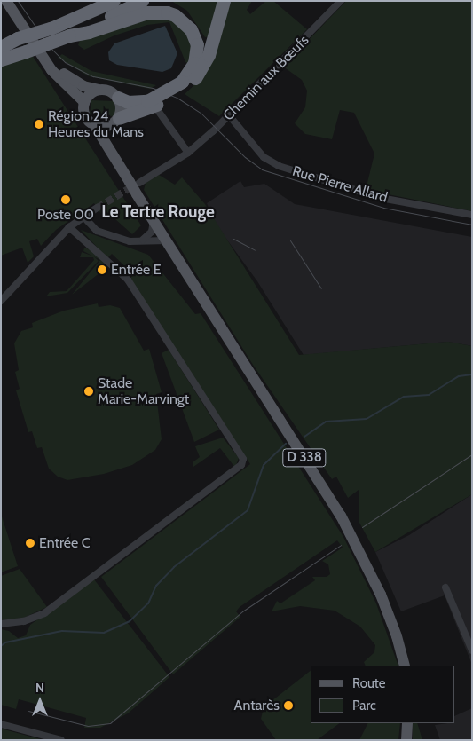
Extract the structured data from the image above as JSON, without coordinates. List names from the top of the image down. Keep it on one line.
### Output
{"streets":{"main road":["D 338"],"street":["Chemin aux Bœufs","Rue Pierre Allard"]},"crossings":[["Chemin aux Bœufs","Rue Pierre Allard"],["Chemin aux Bœufs","D 338"]],"districts":["Le Tertre Rouge"],"places":["Région 24 Heures du Mans","Poste 00","Entrée E","Stade Marie-Marvingt","Entrée C","Antarès"],"legend":["Route","Parc"],"north":"top"}
